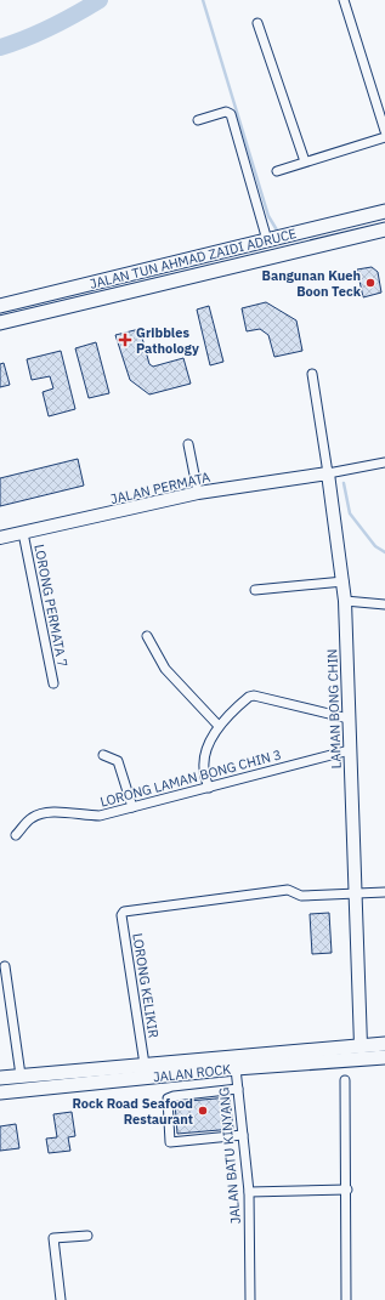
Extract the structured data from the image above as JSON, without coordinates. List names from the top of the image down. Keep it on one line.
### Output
{"streets":{"main road":["JALAN TUN AHMAD ZAIDI ADRUCE","JALAN ROCK"],"street":["JALAN PERMATA","LORONG PERMATA 7","LAMAN BONG CHIN","LORONG LAMAN BONG CHIN 3","LORONG KELIKIR","JALAN BATU KINYANG"]},"crossings":[["JALAN PERMATA","LORONG PERMATA 7"],["JALAN PERMATA","LAMAN BONG CHIN"],["LAMAN BONG CHIN","LORONG LAMAN BONG CHIN 3"],["LAMAN BONG CHIN","LORONG KELIKIR"],["LAMAN BONG CHIN","JALAN ROCK"],["LORONG KELIKIR","JALAN ROCK"],["JALAN ROCK","JALAN BATU KINYANG"]],"places":{"other":["Bangunan Kueh Boon Teck","Rock Road Seafood Restaurant"],"health":["Gribbles Pathology"]}}
